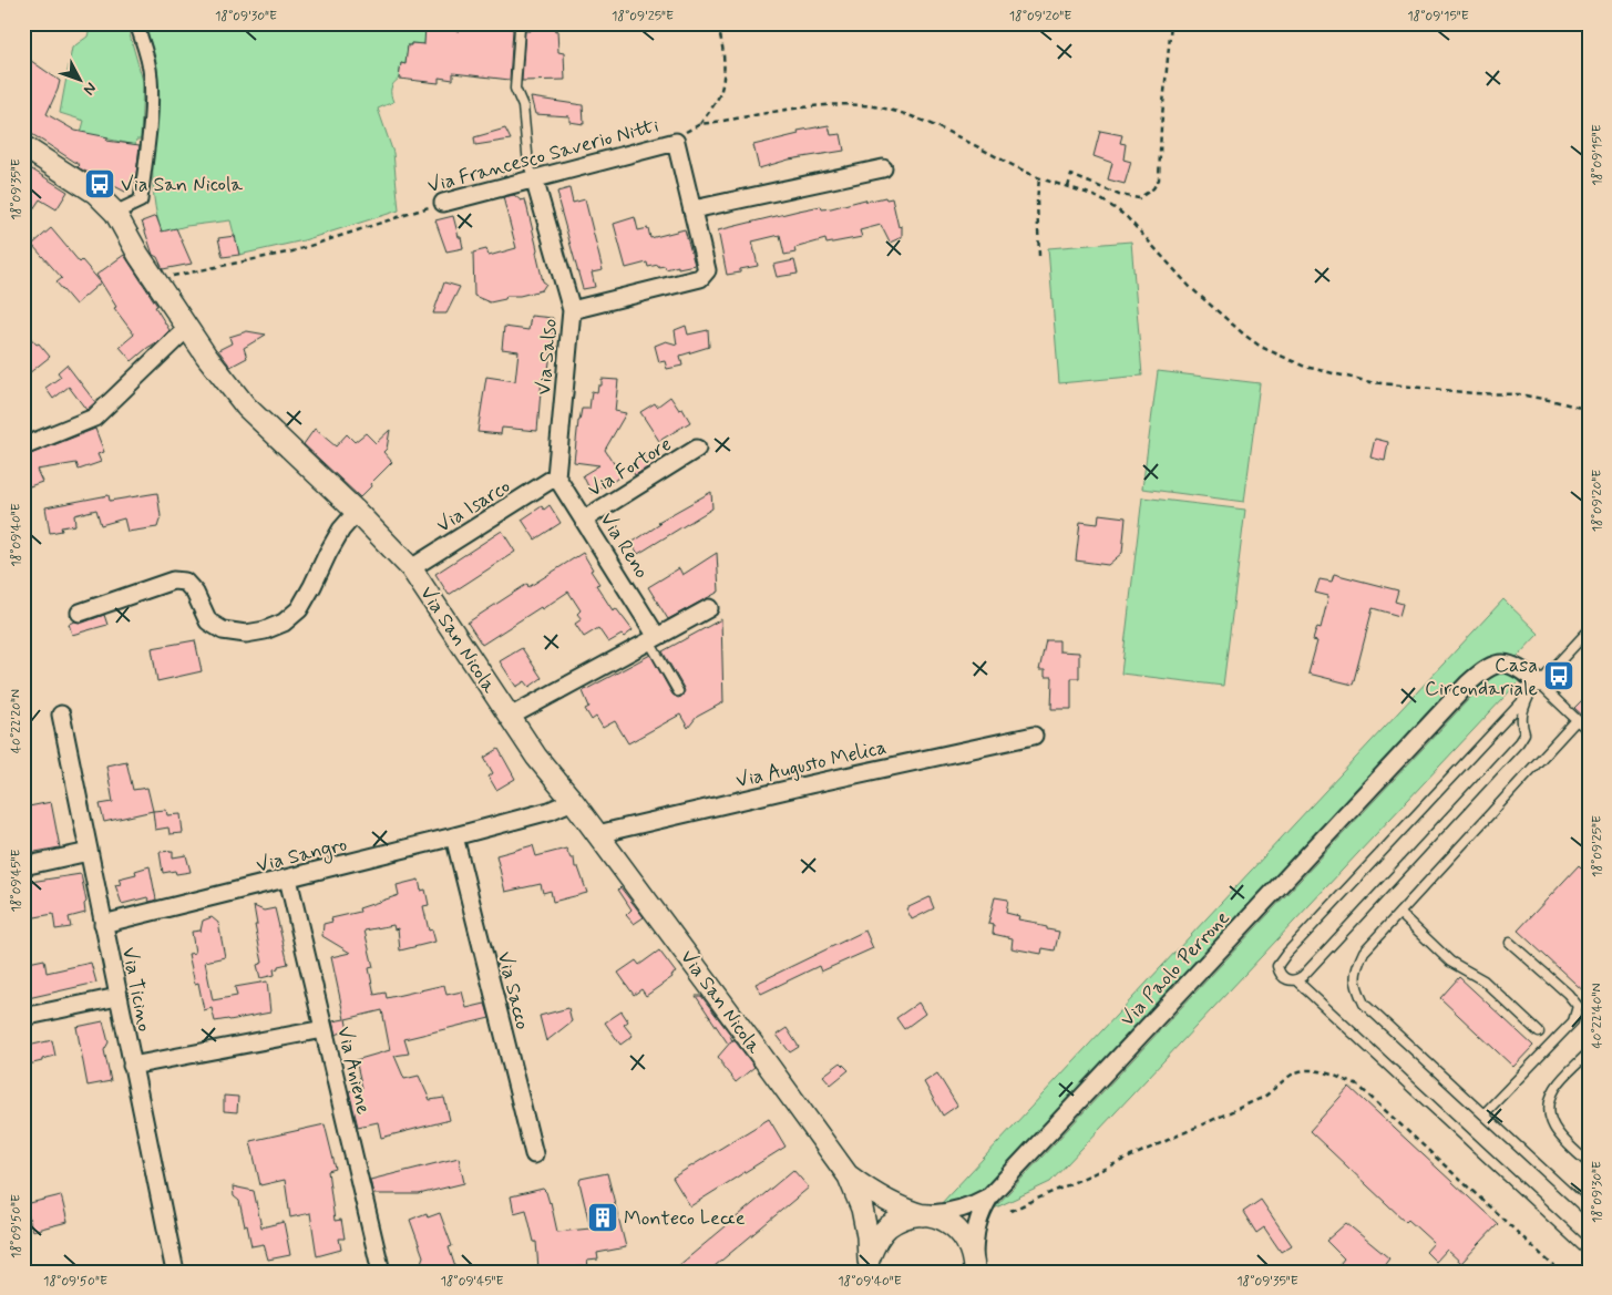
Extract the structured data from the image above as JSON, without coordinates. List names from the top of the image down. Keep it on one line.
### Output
{"streets":{"street":["Via Francesco Saverio Nitti","Via Salso","Via Fortore","Via Isarco","Via Reno","Via San Nicola","Via Augusto Melica","Via Sangro","Via Paolo Perrone","Via Ticino","Via Sacco","Via Aniene"]},"crossings":[["Via Francesco Saverio Nitti","Via Salso"],["Via Francesco Saverio Nitti","Via San Nicola"],["Via Salso","Via Isarco"],["Via Salso","Via Reno"],["Via Fortore","Via Reno"],["Via Isarco","Via Reno"],["Via Isarco","Via San Nicola"],["Via San Nicola","Via Augusto Melica"],["Via San Nicola","Via Sangro"],["Via San Nicola","Via Paolo Perrone"],["Via Sangro","Via Ticino"],["Via Sangro","Via Sacco"],["Via Sangro","Via Aniene"]],"places":{"bus stop":["Via San Nicola","Casa Circondariale"],"building":["Monteco Lecce"]},"north":"bottom right","coordinates":["18°09'30\"E","18°09'25\"E","18°09'20\"E","18°09'15\"E","18°09'35\"E","18°09'40\"E","40°22'20\"N","18°09'45\"E","40°22'40\"N","18°09'50\"E"]}
